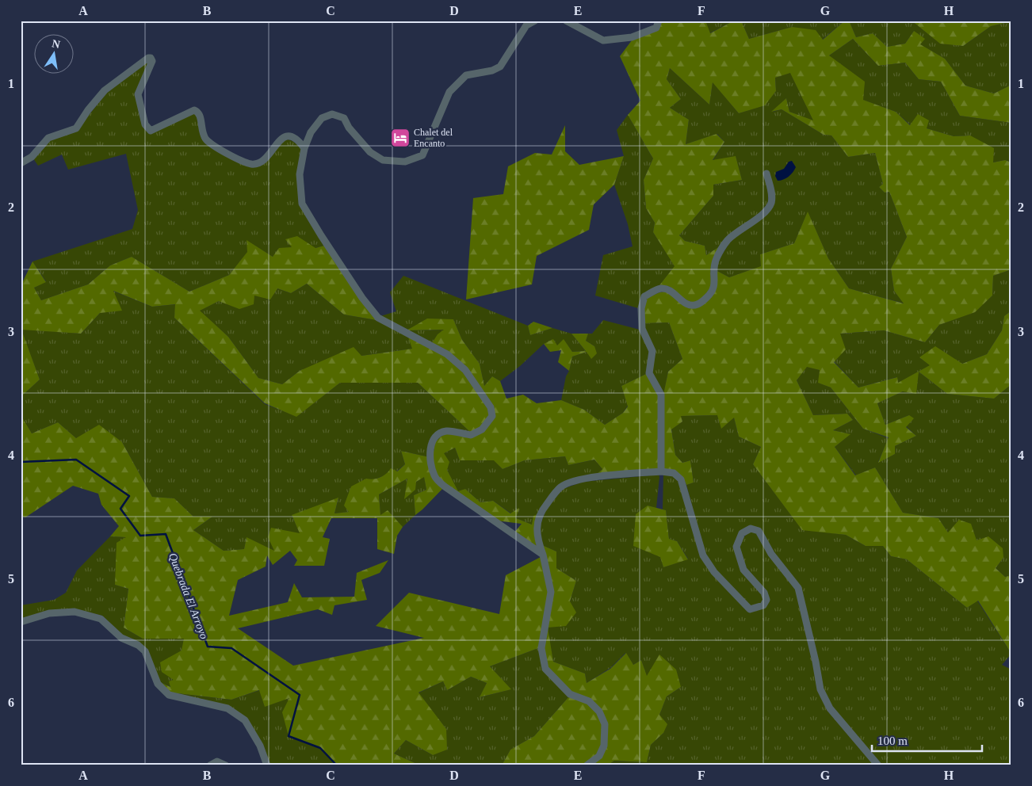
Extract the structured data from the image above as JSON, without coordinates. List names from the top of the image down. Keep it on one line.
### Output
{"water":["Quebrada El Arroyo"],"places":{"hotel":["Chalet del Encanto"]},"scale_bar":"100 m","north":"top","grid":{"columns":["A","B","C","D","E","F","G","H"],"rows":["1","2","3","4","5","6"]}}
